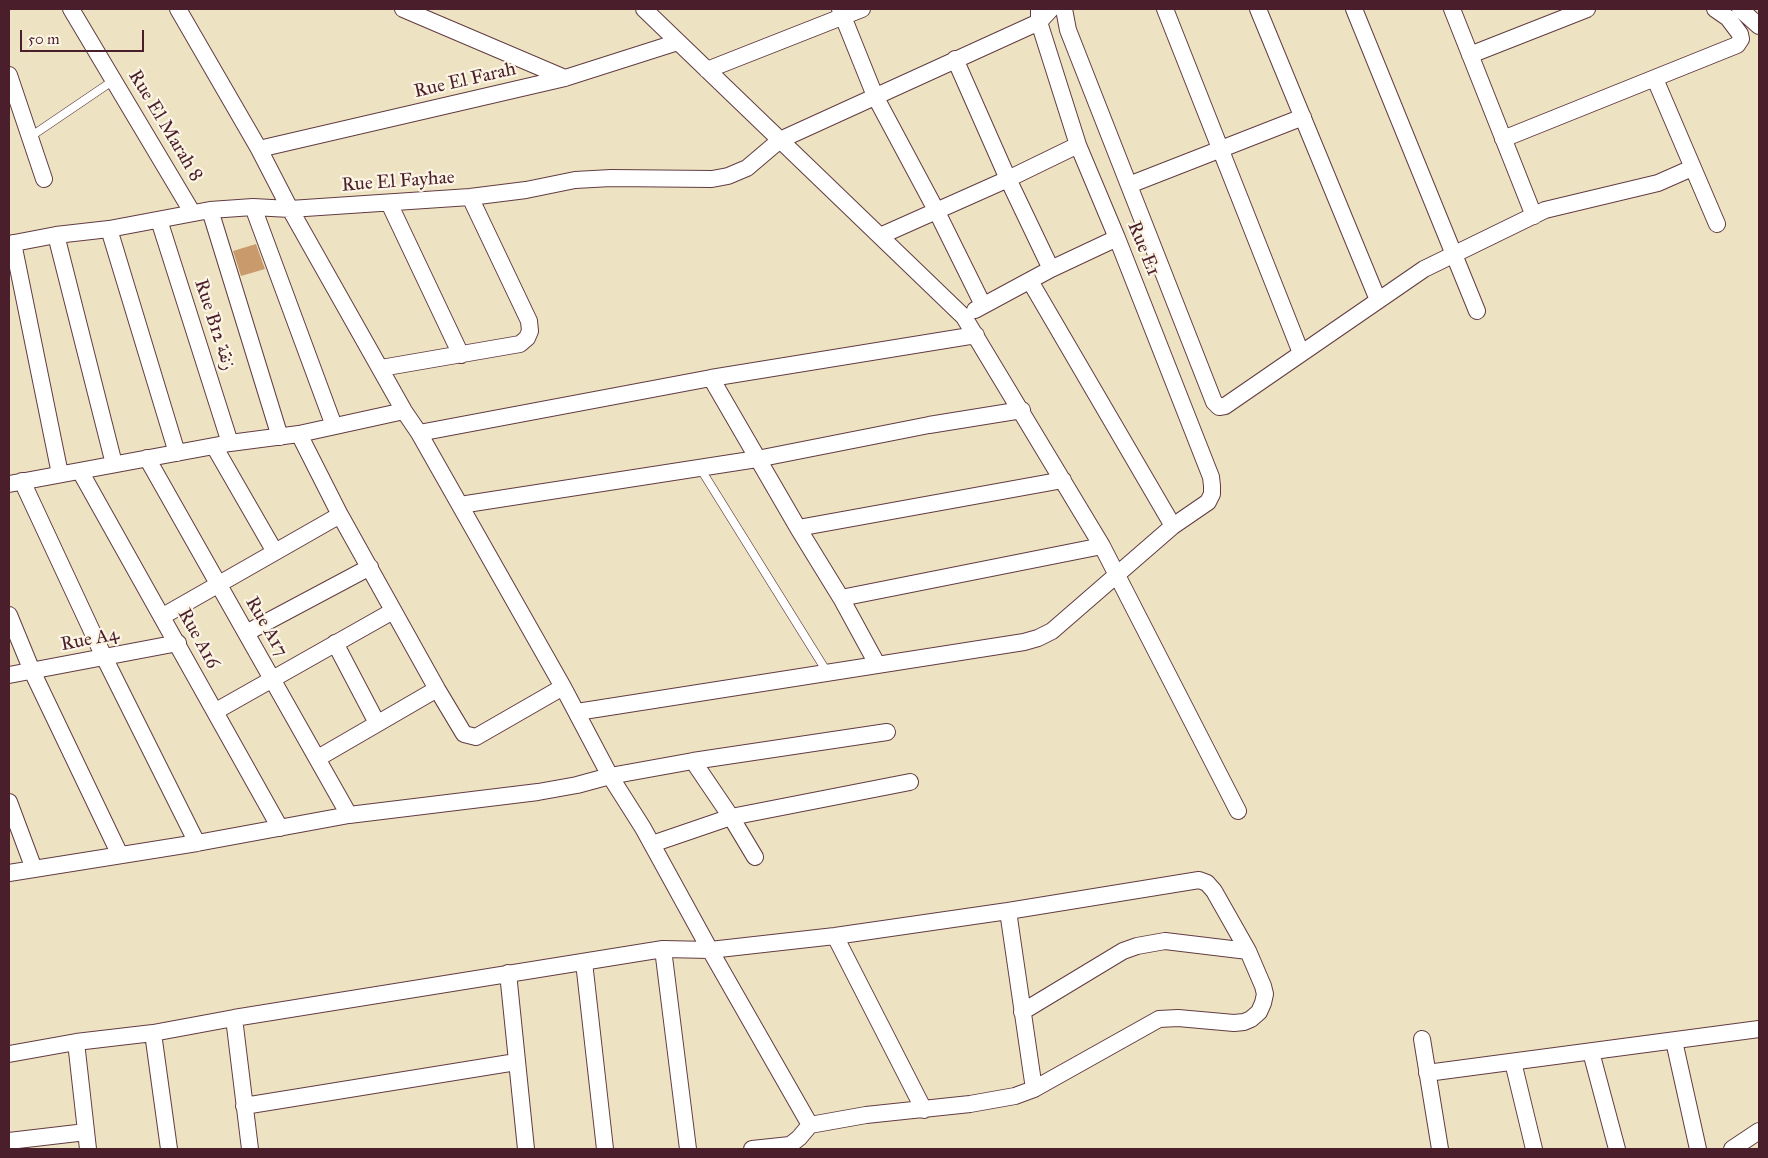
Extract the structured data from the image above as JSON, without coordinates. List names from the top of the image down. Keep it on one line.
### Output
{"streets":{"street":["Rue El Farah","Rue El Marah 8","Rue El Fayhae","Rue E1","Rue B12 زنقة","Rue A17","Rue A16","Rue A4"]},"crossings":[["Rue El Marah 8","Rue El Fayhae"],["Rue El Fayhae","Rue E1"],["Rue El Fayhae","Rue B12 زنقة"],["Rue A16","Rue A4"]],"scale_bar":"50 m"}
